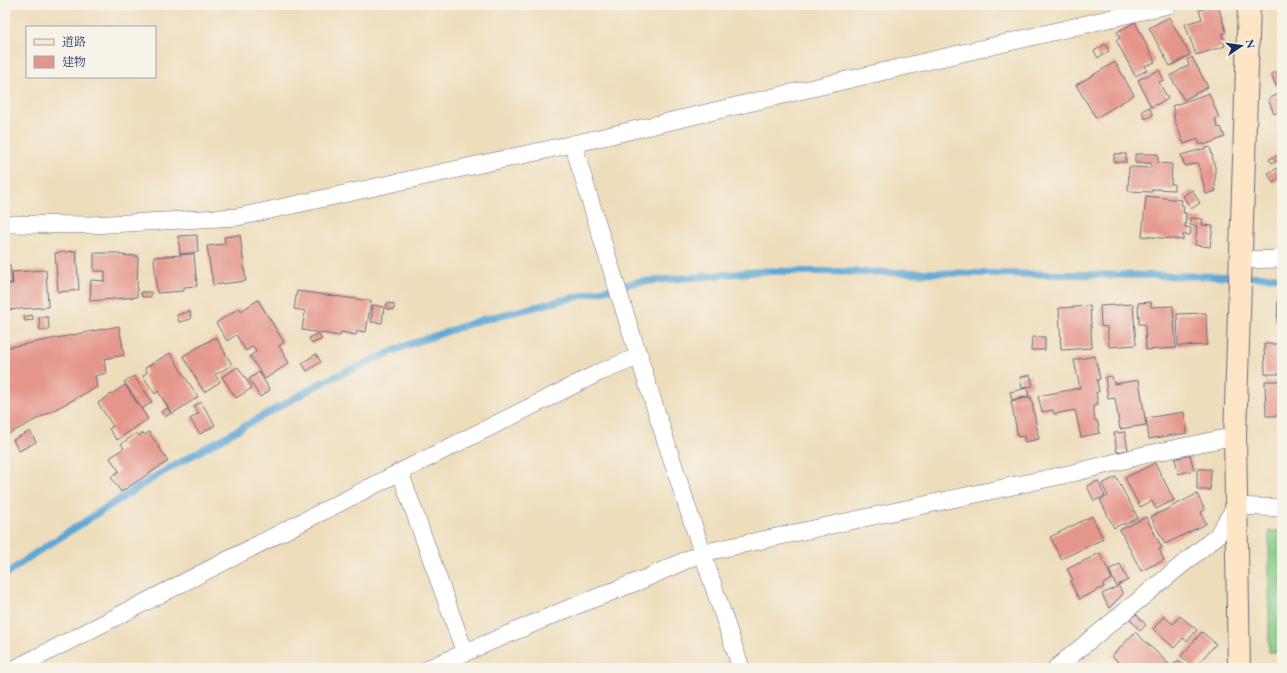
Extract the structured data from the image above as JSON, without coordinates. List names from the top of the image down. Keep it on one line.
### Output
{"legend":["道路","建物"],"north":"right"}
